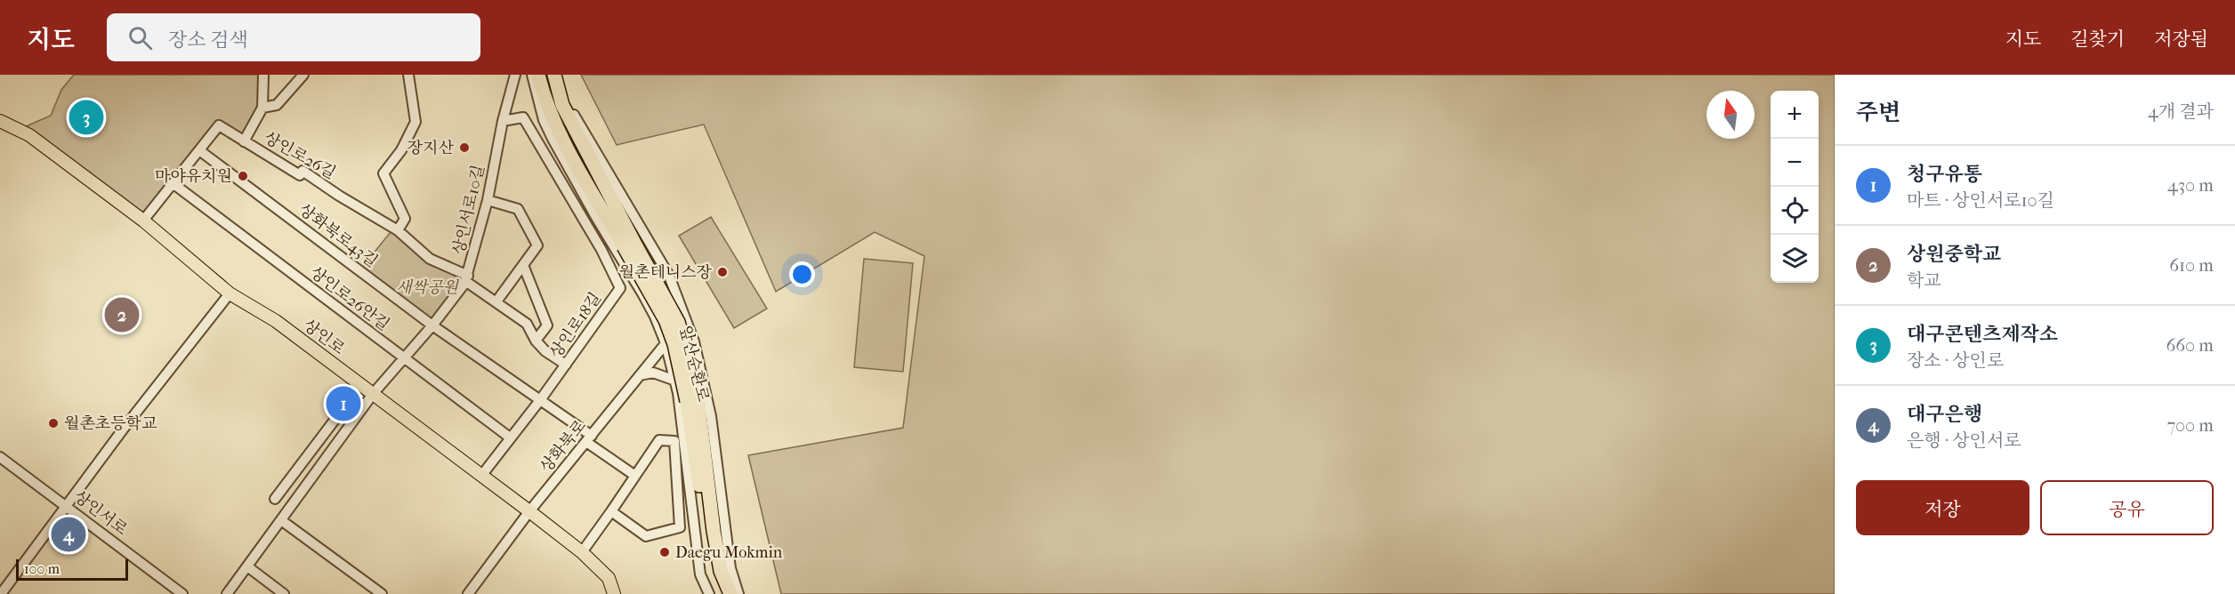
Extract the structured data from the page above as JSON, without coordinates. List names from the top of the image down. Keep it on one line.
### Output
{"streets":{"highway":["앞산순환로"],"main road":["상인로"],"street":["상인로26길","상인서로10길","상화북로43길","상인로26안길","상인로18길","상화북로","상인서로"]},"crossings":[["상인로26길","상인서로10길"],["상인로26길","상화북로43길"],["상인로26길","상인로26안길"],["상인로26길","상인로18길"],["상인로26길","상인로"],["상인서로10길","상화북로43길"],["상인서로10길","상인로26안길"],["상인서로10길","상인로18길"],["상인서로10길","상인로"],["상화북로43길","상인로18길"],["상화북로43길","상화북로"],["상인로26안길","상인로18길"],["상인로18길","상인로"],["상인로","상화북로"]],"parks":["새싹공원"],"places":["장지산","마야유치원","월촌테니스장","월촌초등학교","Daegu Mokmin"],"scale_bar":"100 m","north":"top","page":{"header":"지도","search":"장소 검색","nav":["지도","길찾기","저장됨"],"heading":["주변","4개 결과"],"map_buttons":["+","−"],"pins":["3","2","1","4"],"list":[{"mark":"1","name":"청구유통","note":"마트 · 상인서로10길","value":"430 m"},{"mark":"2","name":"상원중학교","note":"학교","value":"610 m"},{"mark":"3","name":"대구콘텐츠제작소","note":"장소 · 상인로","value":"660 m"},{"mark":"4","name":"대구은행","note":"은행 · 상인서로","value":"700 m"}],"buttons":["저장","공유"],"scale":"100 m"}}
